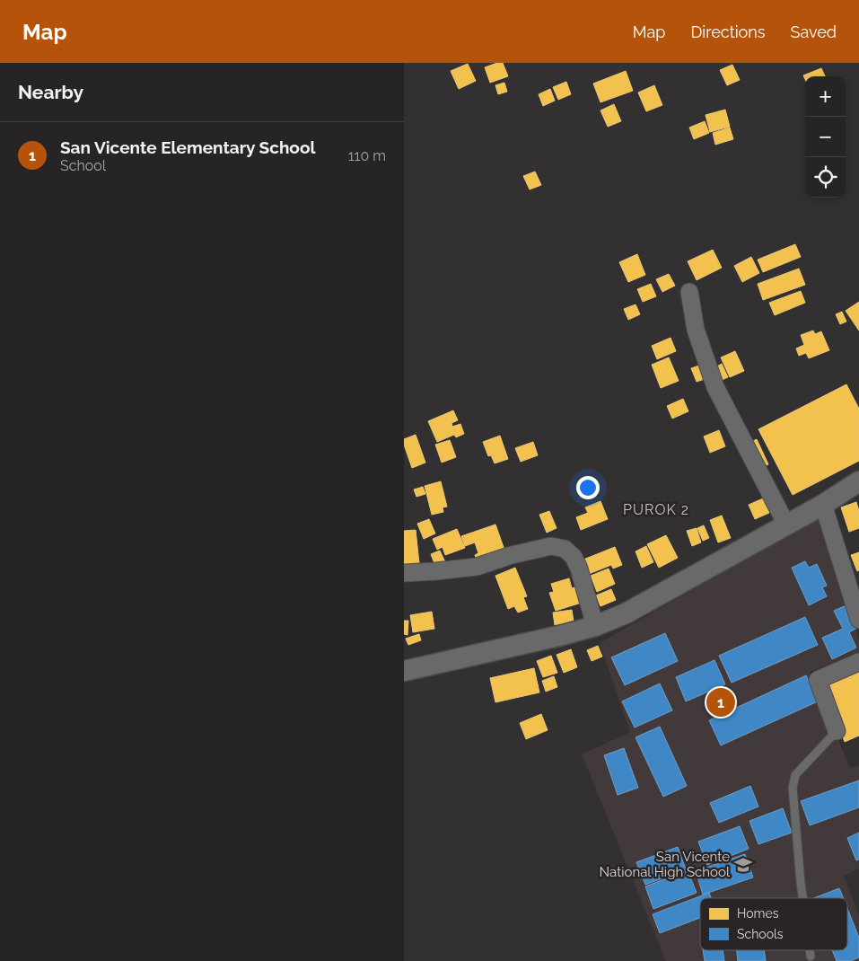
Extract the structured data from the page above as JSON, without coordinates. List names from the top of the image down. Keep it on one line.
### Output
{"districts":["PUROK 2"],"places":{"school or university":["San Vicente National High School"]},"legend":["Homes","Schools"],"page":{"header":"Map","nav":["Map","Directions","Saved"],"heading":"Nearby","map_buttons":["+","−"],"list":[{"mark":"1","name":"San Vicente Elementary School","note":"School","value":"110 m"}],"pins":"1"}}
